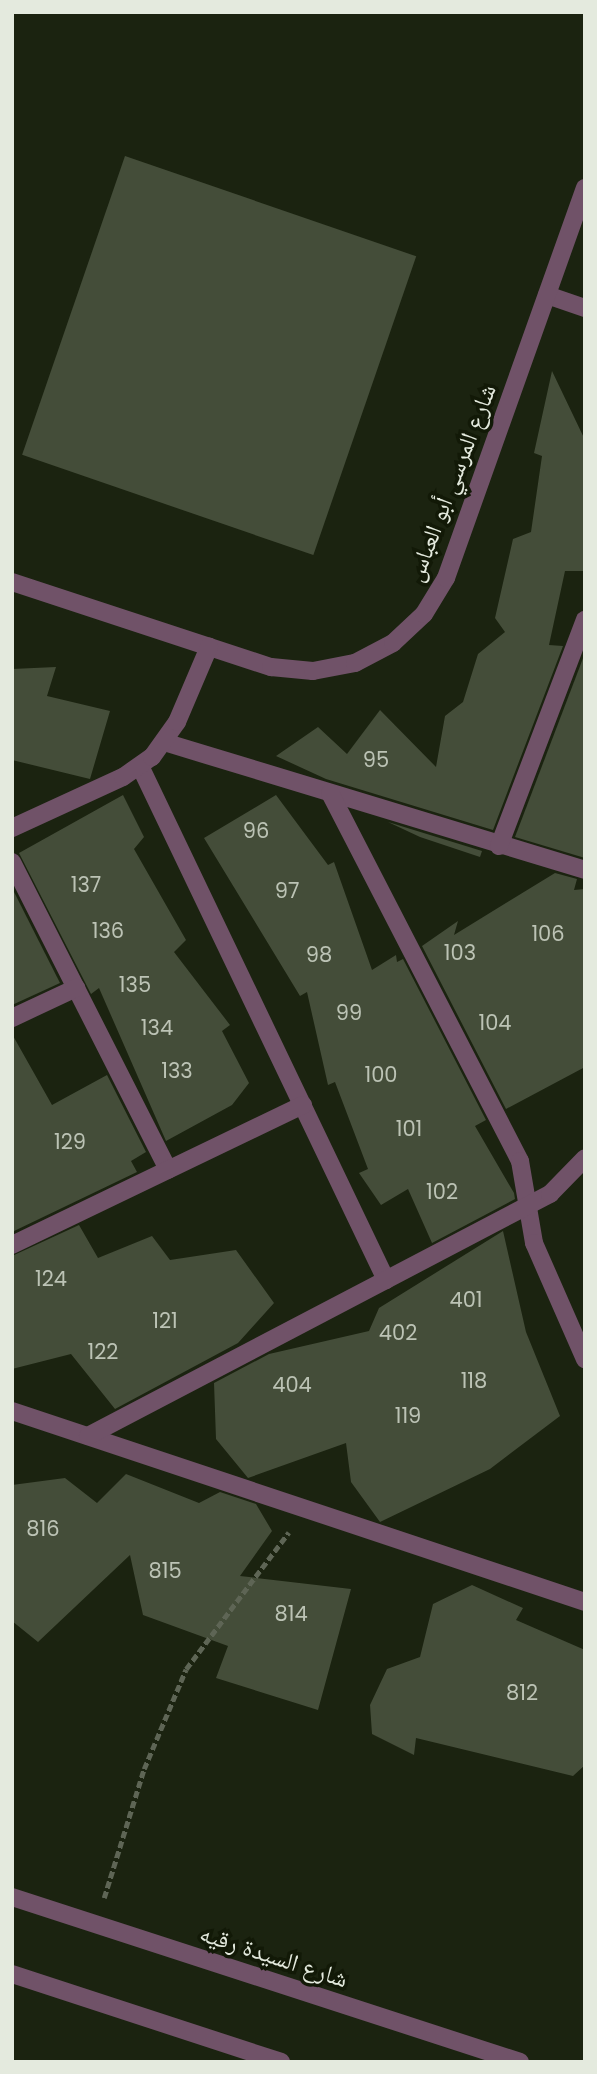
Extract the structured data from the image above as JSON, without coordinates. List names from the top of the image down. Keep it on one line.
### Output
{"streets":{"street":["شارع المرسي أبو العباس","شارع السيدة رقيه"]},"house_numbers":["95","96","137","97","136","106","103","98","135","99","104","134","133","100","101","129","102","124","401","121","402","122","118","404","119","816","815","814","812"]}
